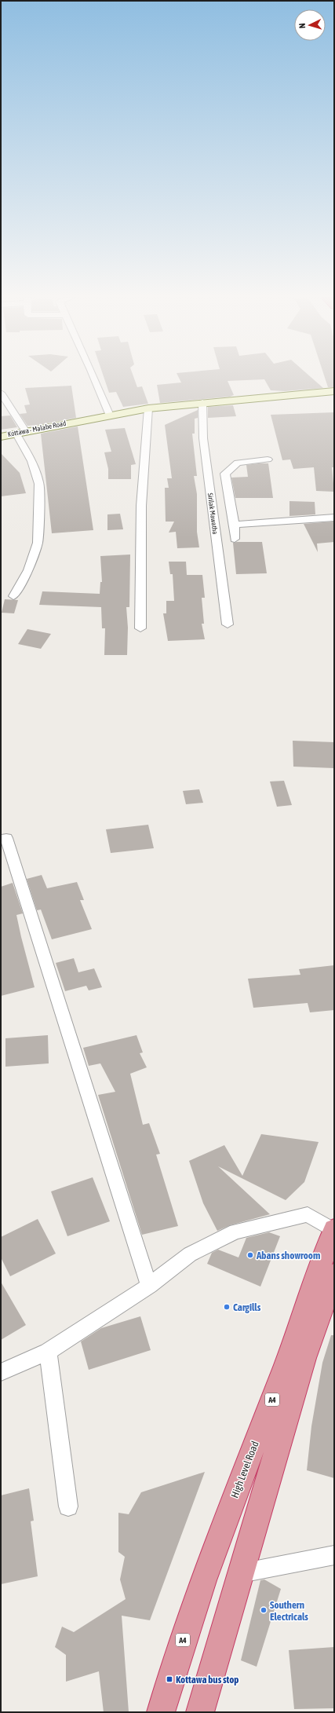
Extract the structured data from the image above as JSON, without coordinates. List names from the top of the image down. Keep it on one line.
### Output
{"streets":{"highway":["A4","High Level Road"],"street":["Kottawa - Malabe Road","Sirilak Mawatha"]},"crossings":[["Kottawa - Malabe Road","Sirilak Mawatha"]],"places":{"other":["Abans showroom","Cargills","Southern Electricals"],"transit":["Kottawa bus stop"]},"north":"left"}
